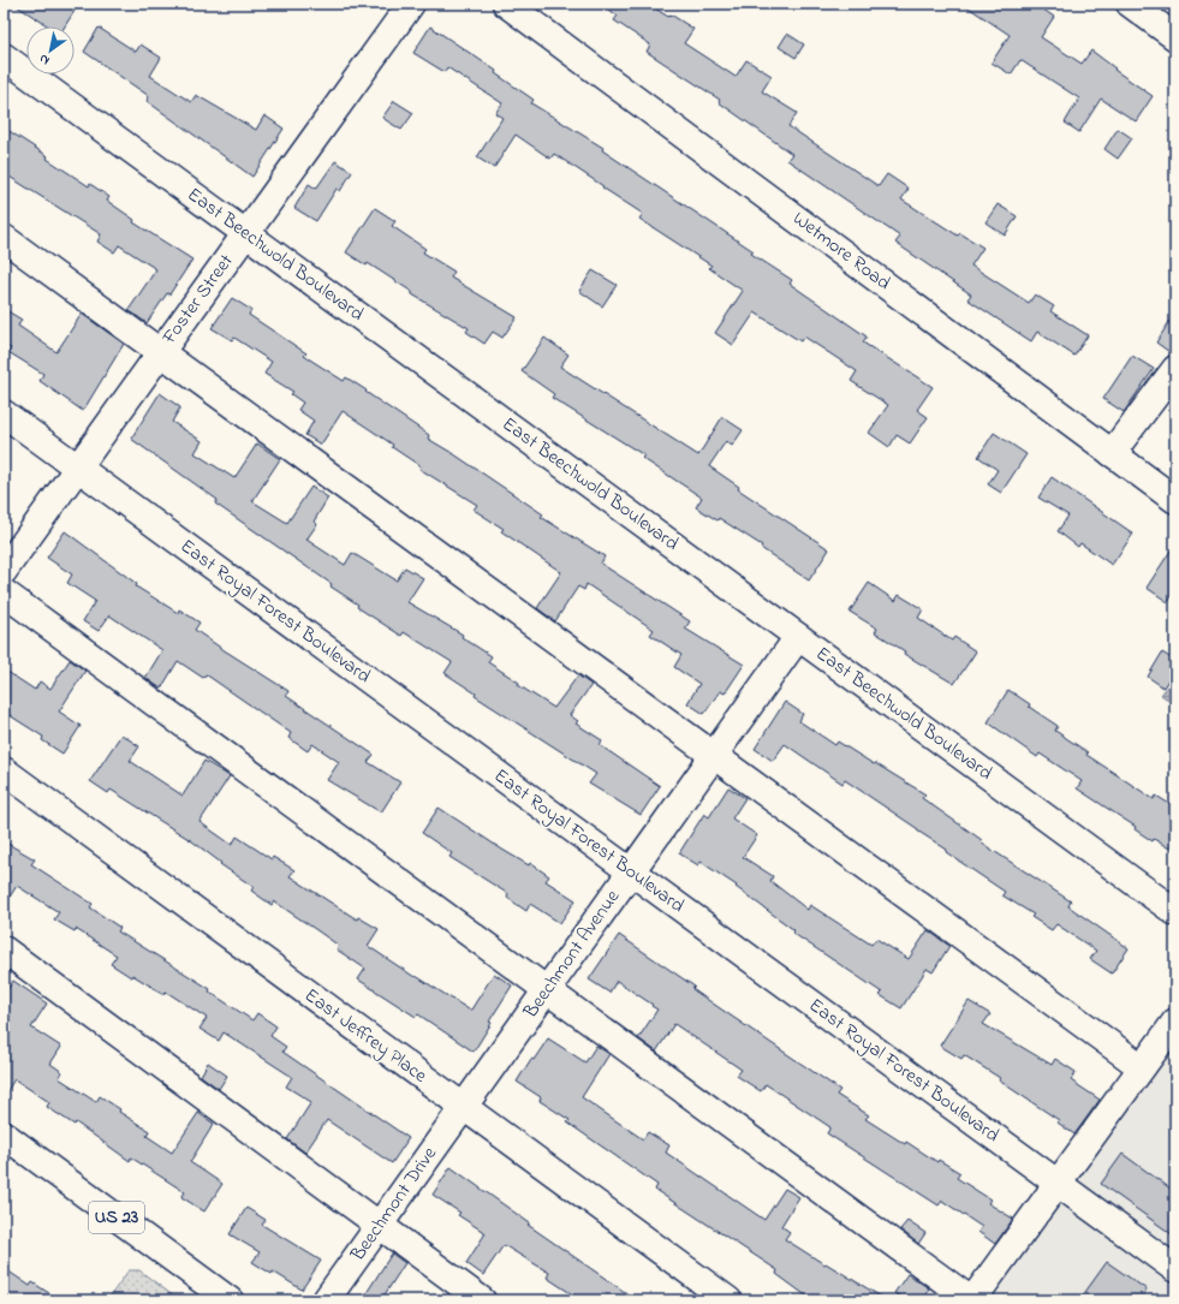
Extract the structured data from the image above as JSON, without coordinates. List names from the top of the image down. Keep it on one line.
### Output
{"streets":{"street":["Wetmore Road","East Beechwold Boulevard","Foster Street","East Royal Forest Boulevard","Beechmont Avenue","East Jeffrey Place","Beechmont Drive","US 23"]},"crossings":[["East Beechwold Boulevard","Foster Street"],["East Beechwold Boulevard","Beechmont Avenue"],["Foster Street","East Royal Forest Boulevard"],["East Royal Forest Boulevard","Beechmont Avenue"],["Beechmont Avenue","East Jeffrey Place"],["Beechmont Avenue","Beechmont Drive"],["East Jeffrey Place","Beechmont Drive"]],"north":"bottom left"}
